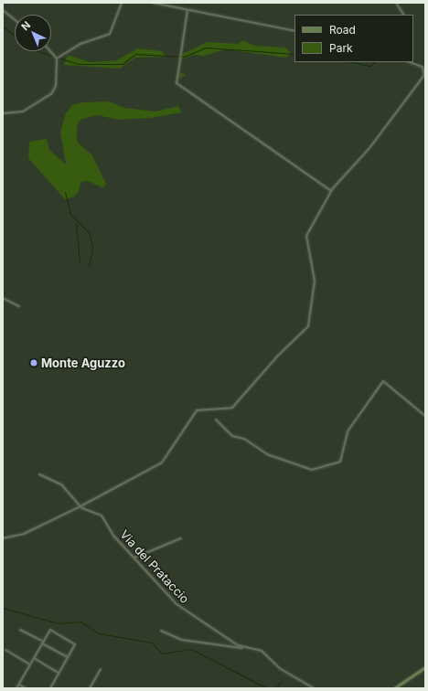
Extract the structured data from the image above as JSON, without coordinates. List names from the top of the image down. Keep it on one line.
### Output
{"streets":{"street":["Via del Prataccio"]},"places":["Monte Aguzzo"],"legend":["Road","Park"],"north":"top left"}
